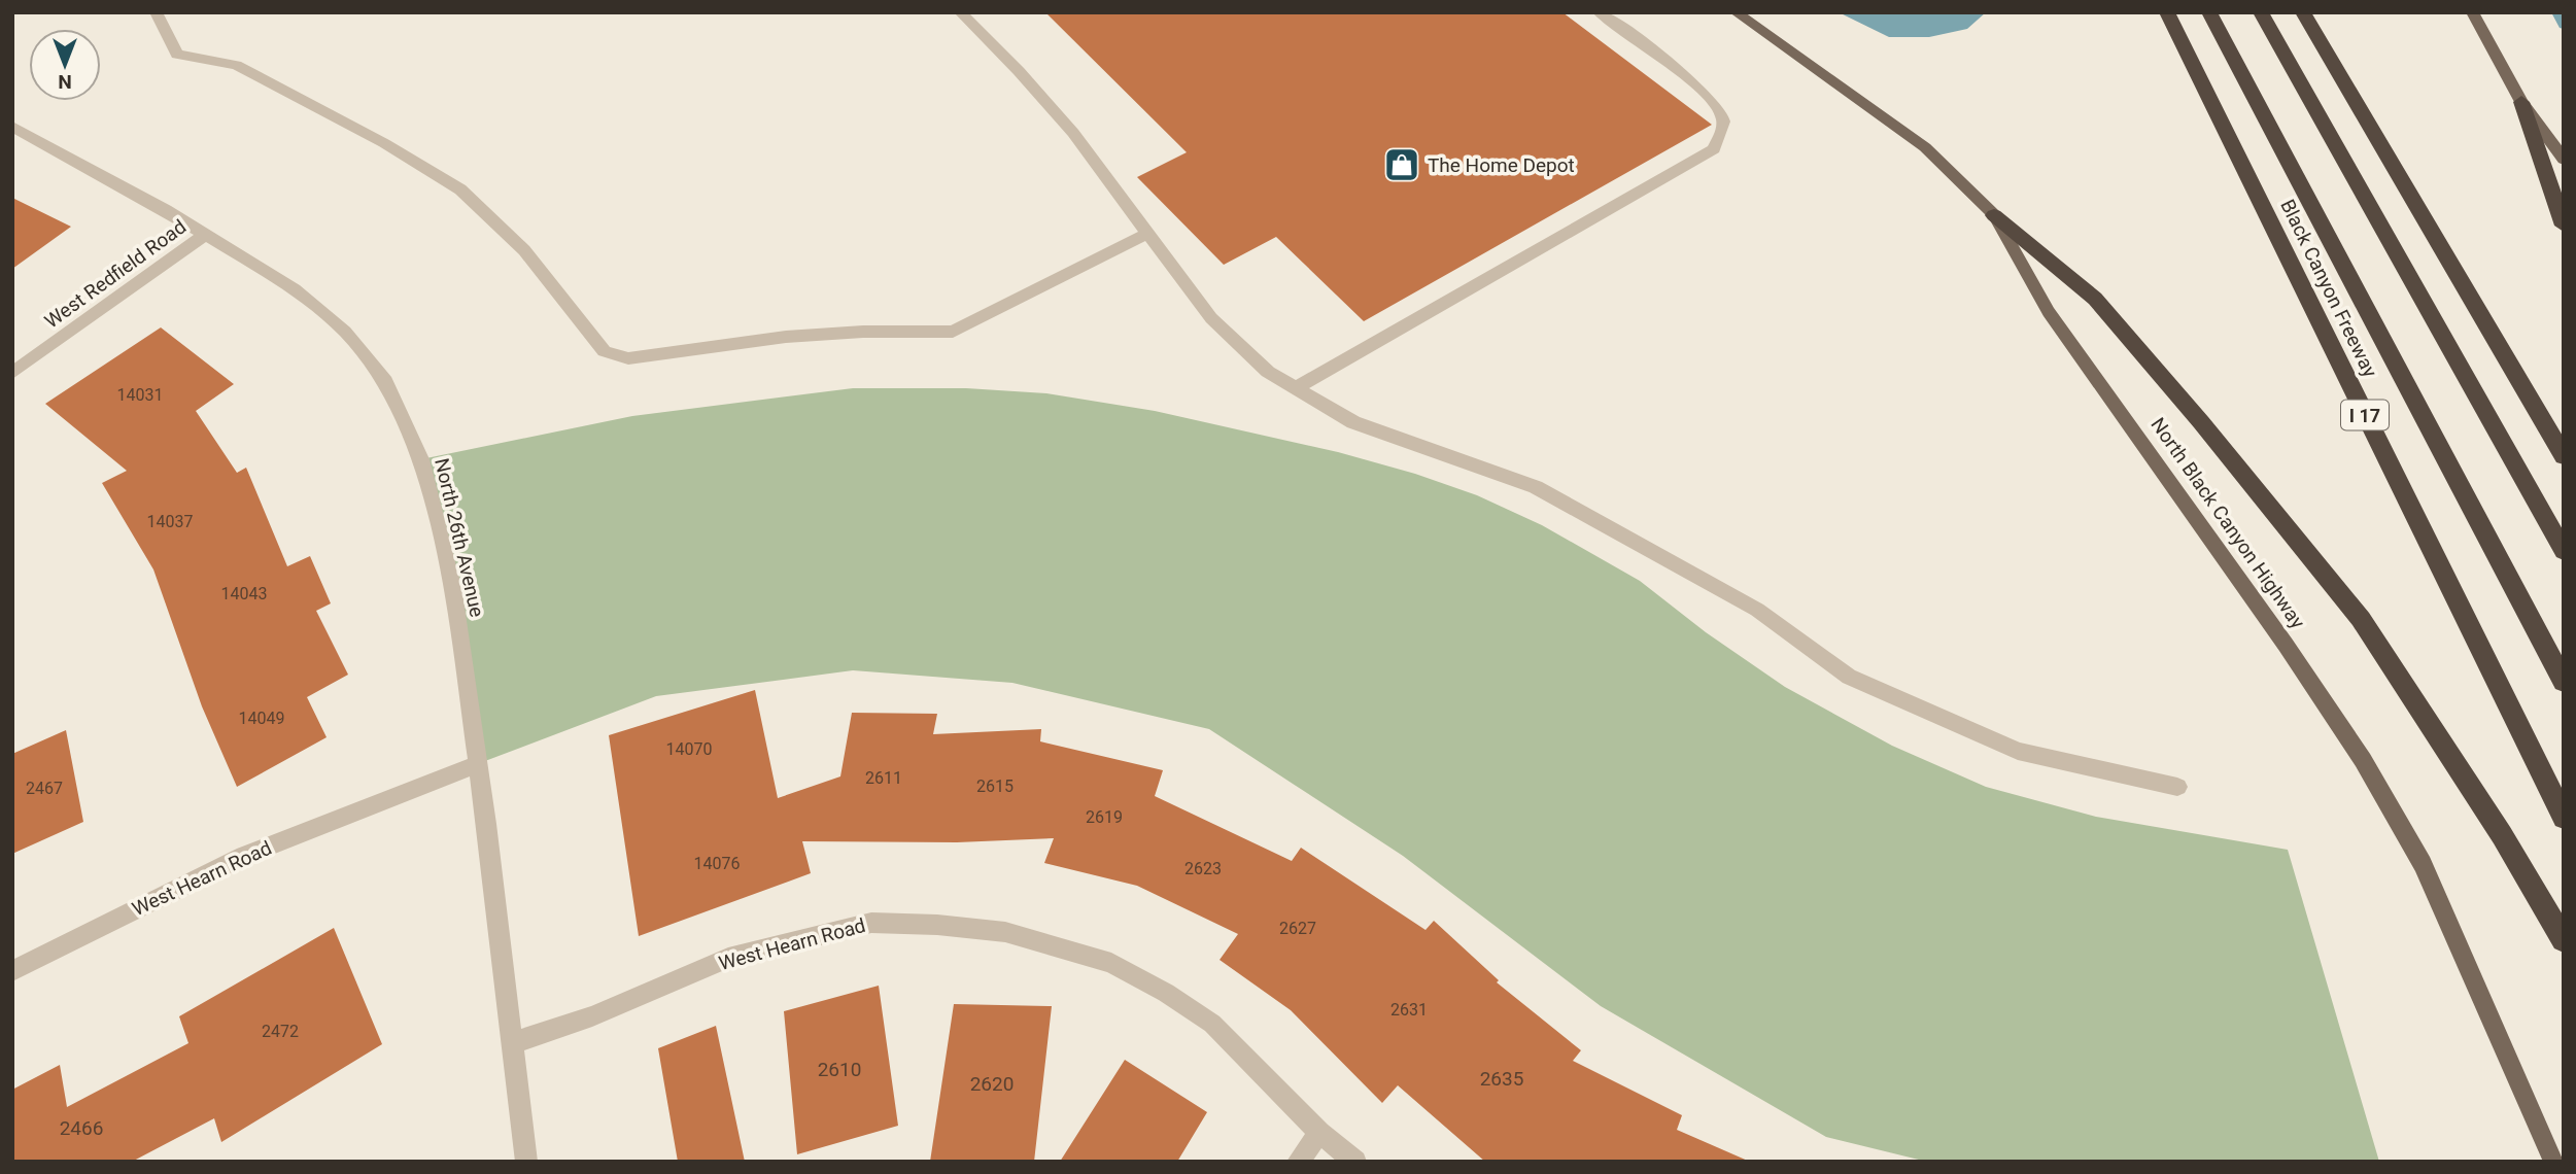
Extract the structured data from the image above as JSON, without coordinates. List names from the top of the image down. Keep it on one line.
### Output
{"streets":{"highway":["Black Canyon Freeway","I 17"],"main road":["North Black Canyon Highway"],"street":["West Redfield Road","North 26th Avenue","West Hearn Road"]},"crossings":[["West Redfield Road","North 26th Avenue"],["North 26th Avenue","West Hearn Road"]],"places":{"shop":["The Home Depot"]},"house_numbers":["14031","14037","14043","14049","14070","2611","2615","2467","2619","14076","2623","2627","2631","2472","2610","2635","2620","2466"],"north":"bottom"}
